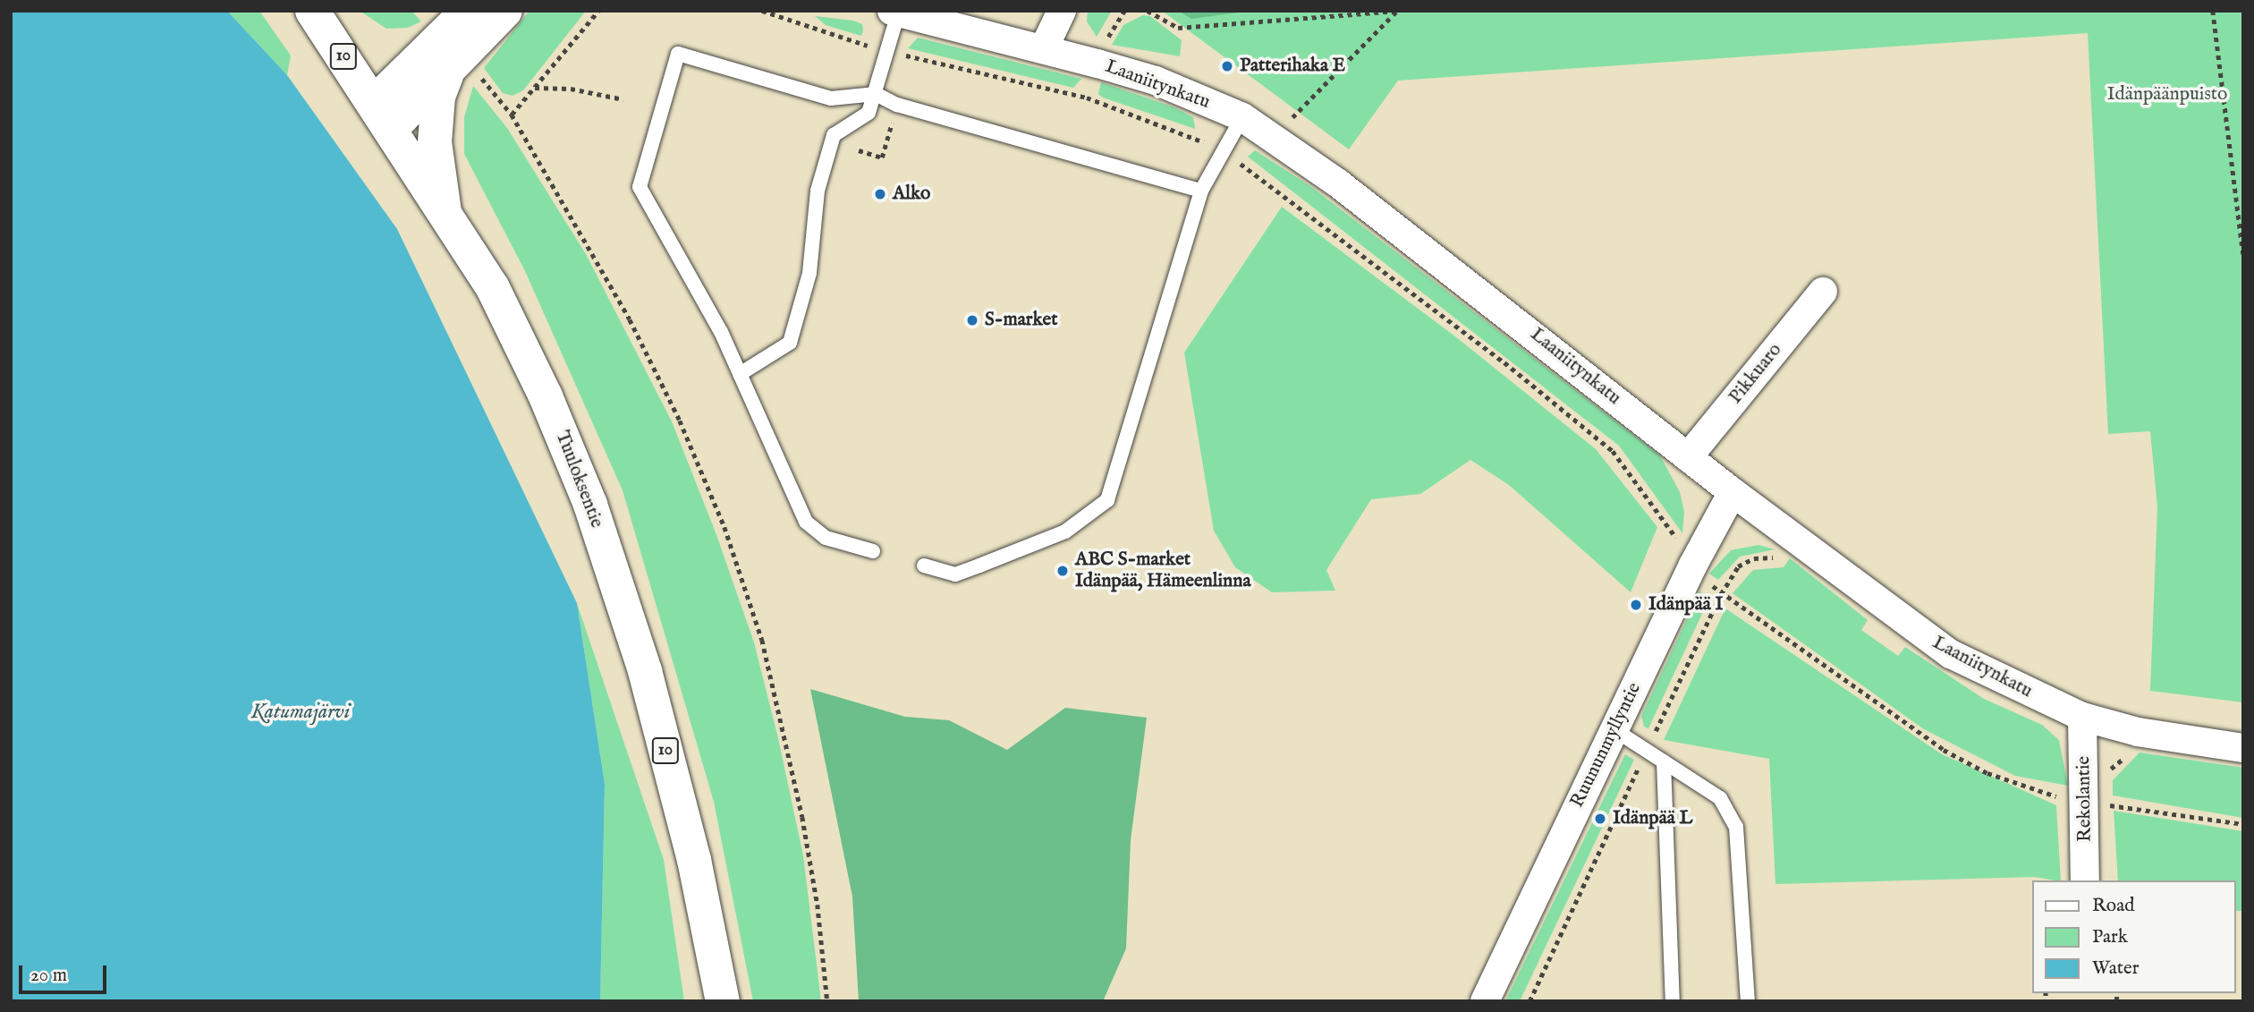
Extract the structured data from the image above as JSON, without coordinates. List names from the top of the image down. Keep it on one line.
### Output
{"streets":{"main road":["10","Tuuloksentie"],"street":["Laaniitynkatu","Pikkuaro","Ruununmyllyntie","Rekolantie"]},"crossings":[["Laaniitynkatu","Pikkuaro"],["Laaniitynkatu","Ruununmyllyntie"],["Laaniitynkatu","Rekolantie"]],"water":["Katumajärvi"],"parks":["Idänpäänpuisto"],"places":["Patterihaka E","Alko","S-market","ABC S-market Idänpää, Hämeenlinna","Idänpää I","Idänpää L"],"legend":["Road","Park","Water"],"scale_bar":"20 m"}
